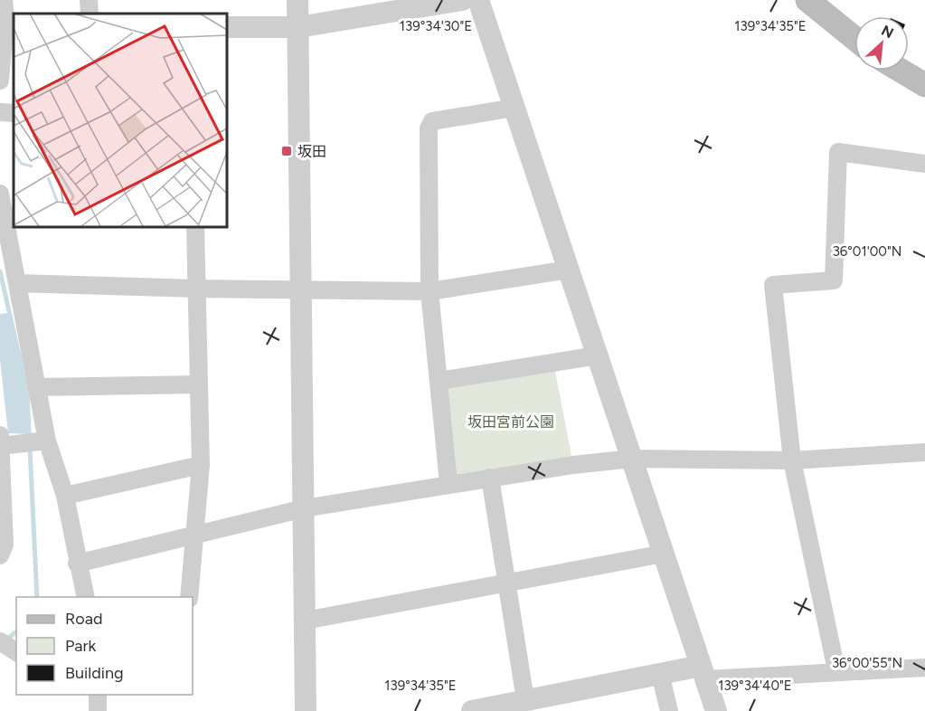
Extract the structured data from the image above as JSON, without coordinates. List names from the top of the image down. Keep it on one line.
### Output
{"parks":["坂田宮前公園"],"places":{"transit":["坂田"]},"legend":["Road","Park","Building"],"north":"top right","coordinates":["139°34'30\"E","139°34'35\"E","36°01'00\"N","36°00'55\"N","139°34'40\"E"]}
